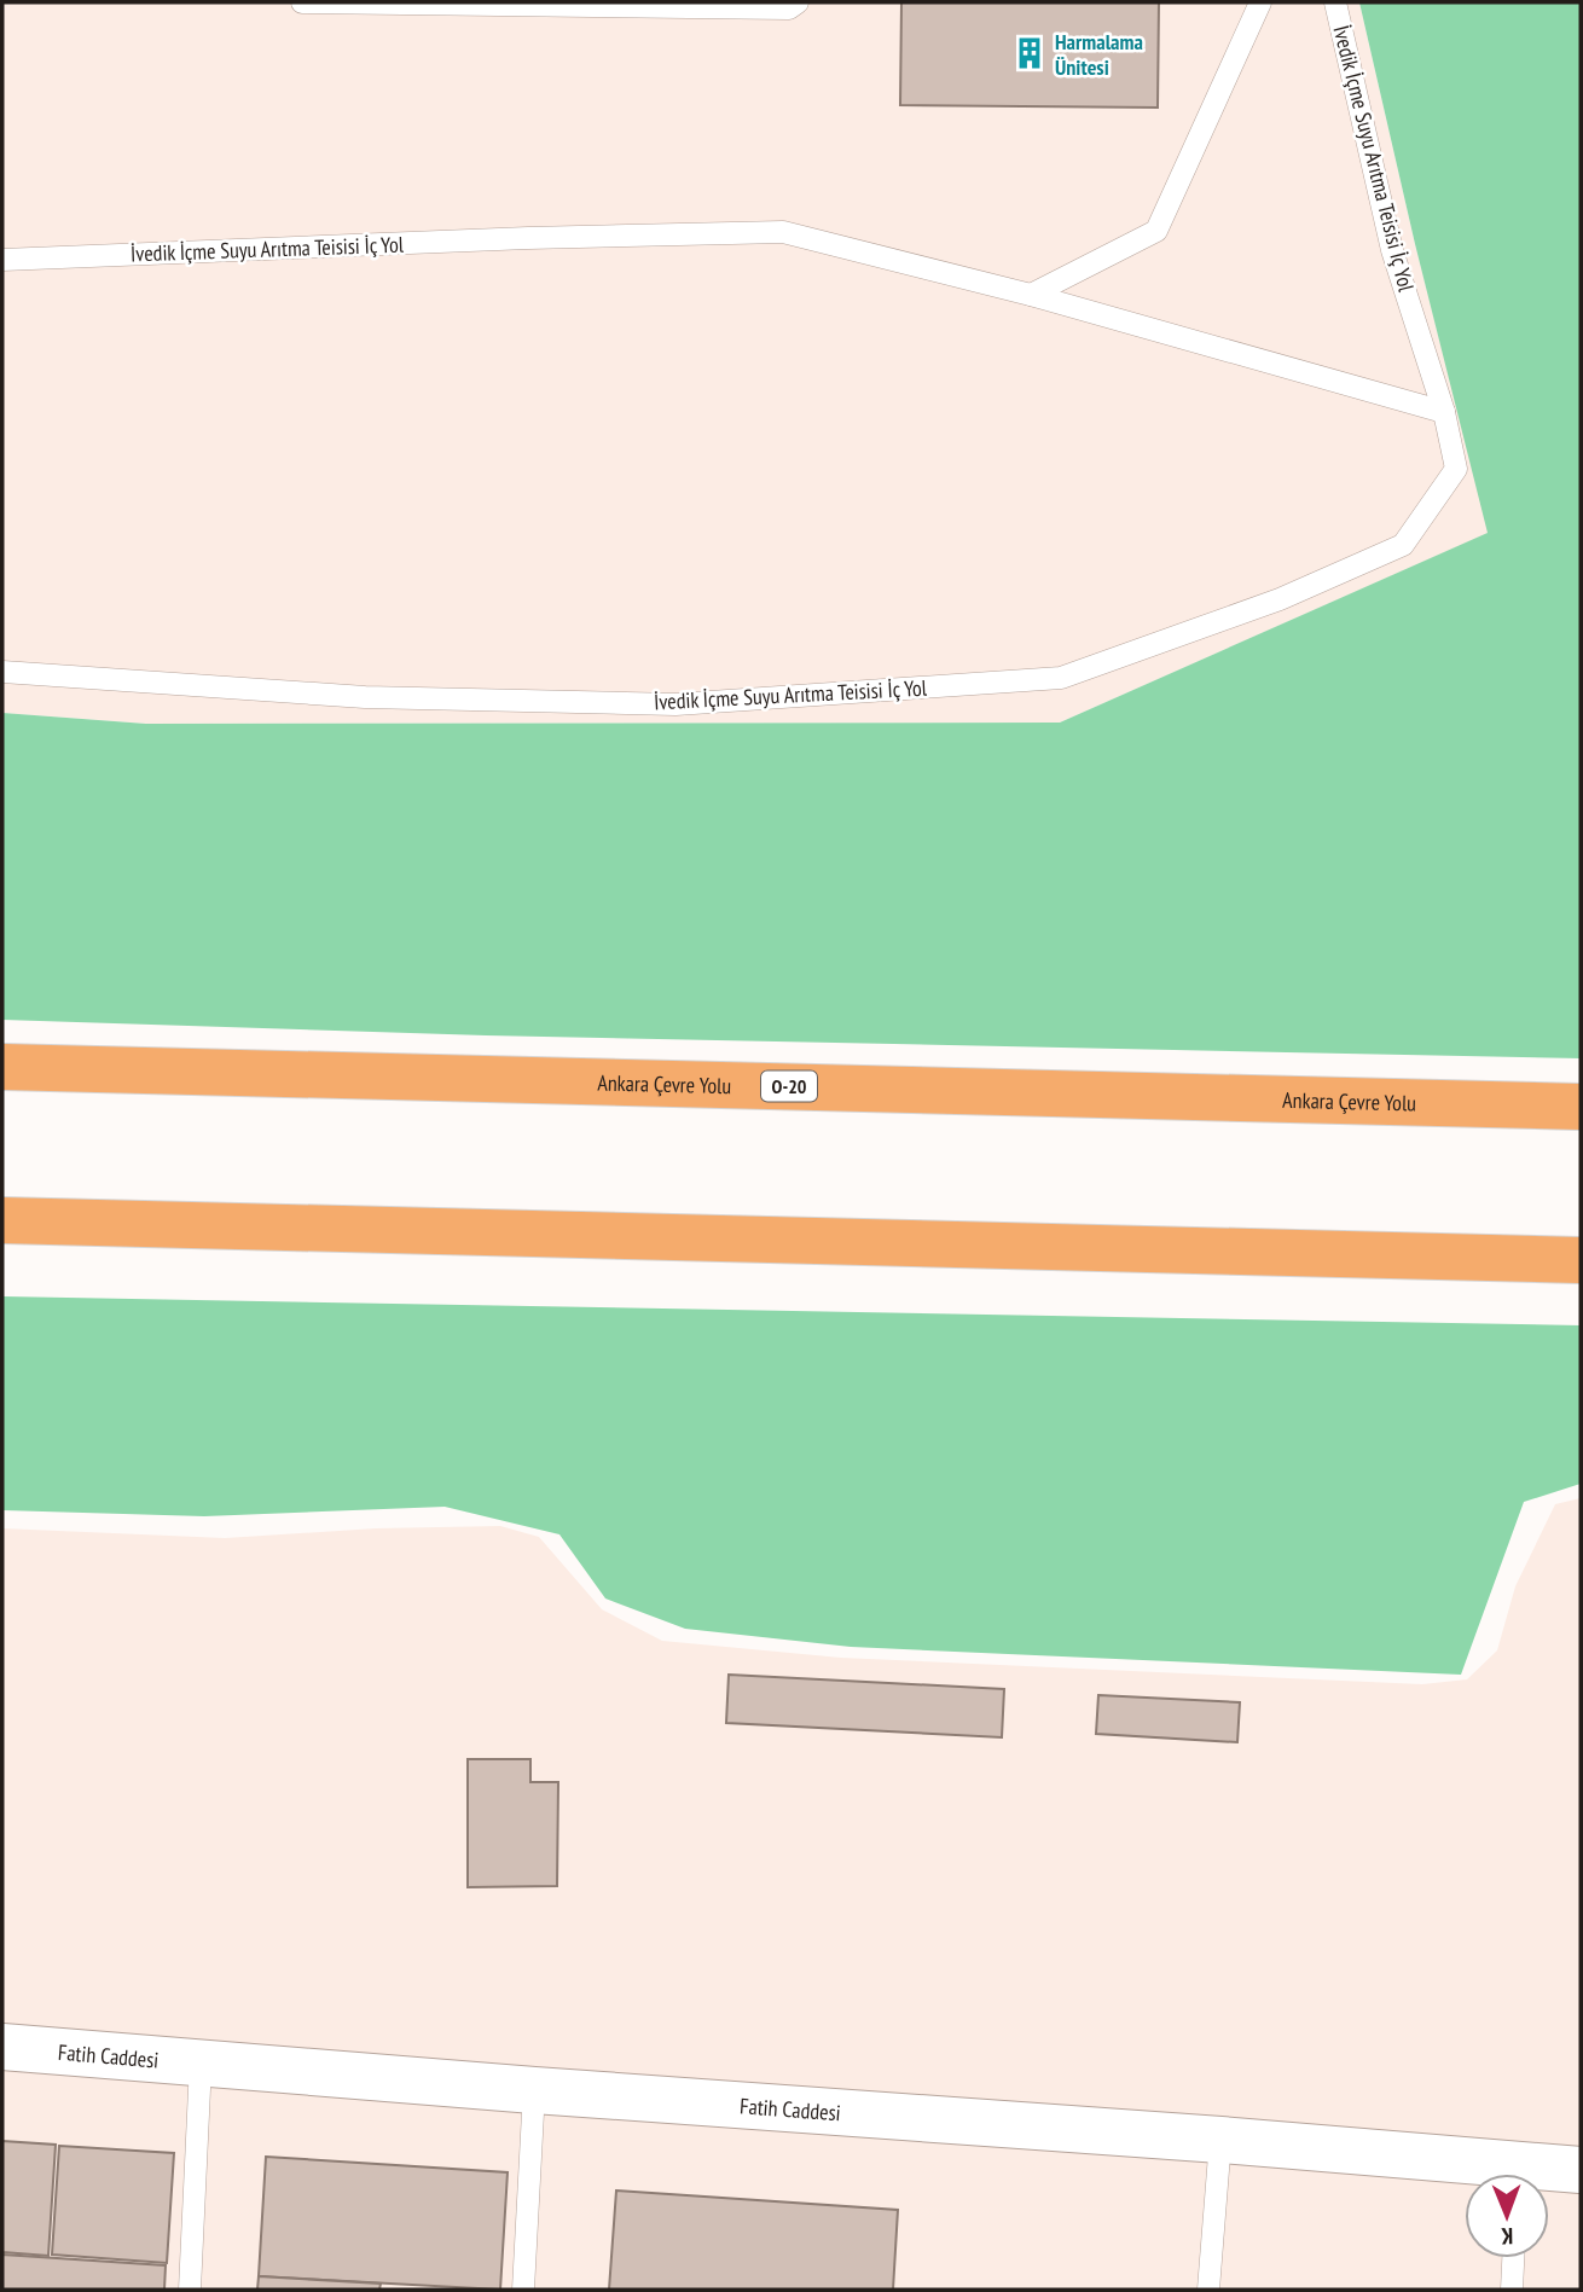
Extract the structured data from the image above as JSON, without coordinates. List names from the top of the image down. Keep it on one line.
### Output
{"streets":{"highway":["Ankara Çevre Yolu","O-20"],"street":["Fatih Caddesi"],"lane":["İvedik İçme Suyu Arıtma Teisisi İç Yol"]},"places":{"building":["Harmalama Ünitesi"]},"north":"bottom"}
